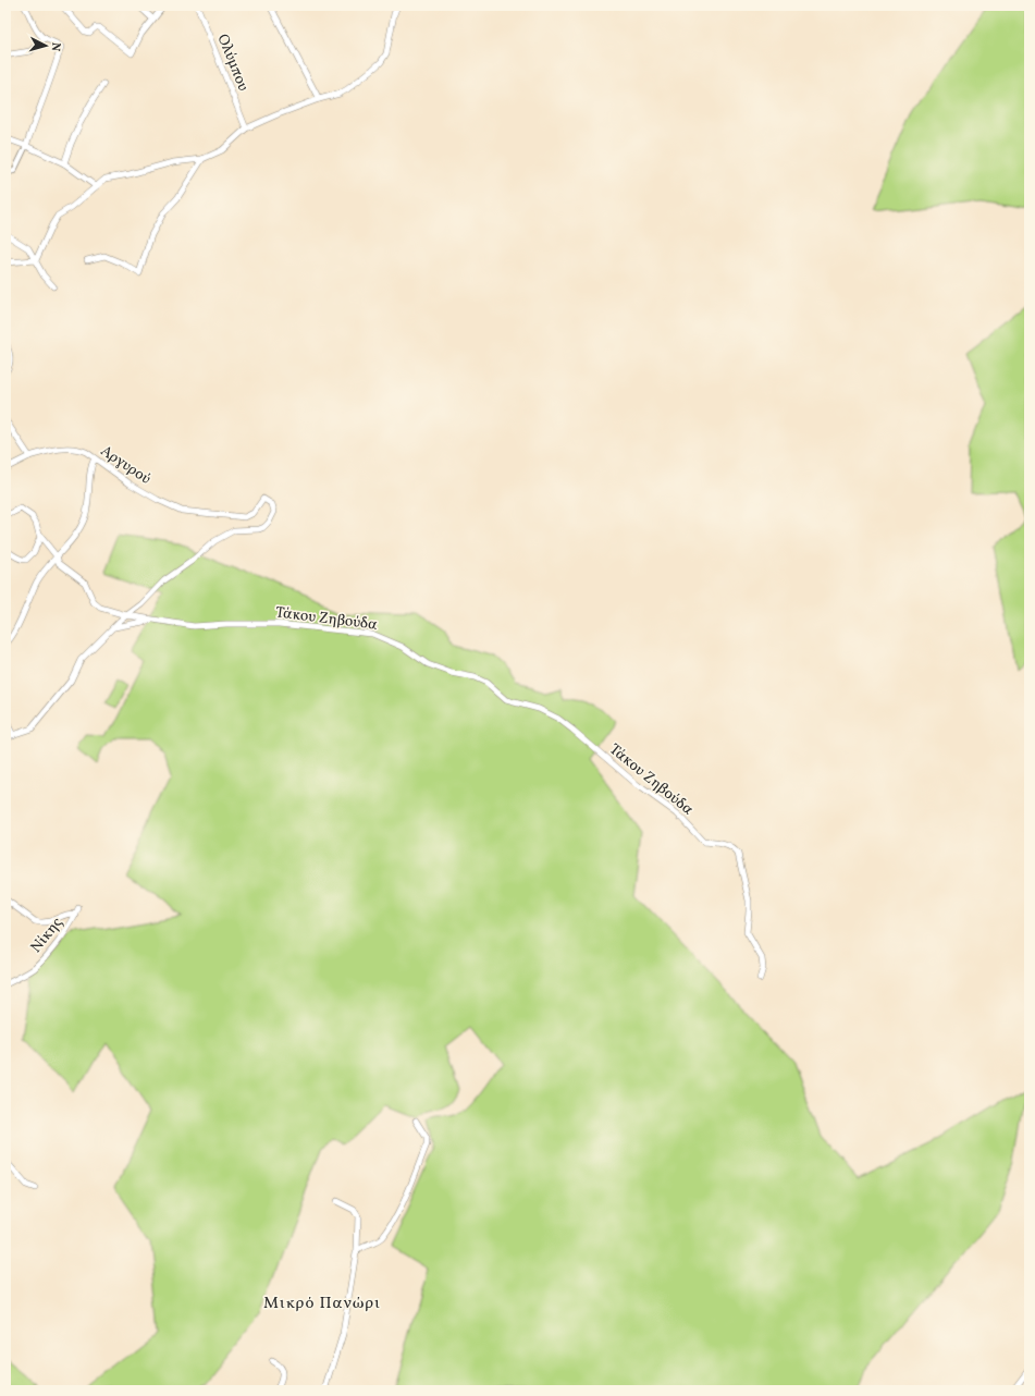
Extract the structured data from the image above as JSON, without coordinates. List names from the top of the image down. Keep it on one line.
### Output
{"streets":{"street":["Ολύμπου","Αργυρού","Τάκου Ζηβούδα","Νίκης"]},"crossings":[["Αργυρού","Τάκου Ζηβούδα"]],"districts":["Μικρό Πανώρι"],"north":"right"}
